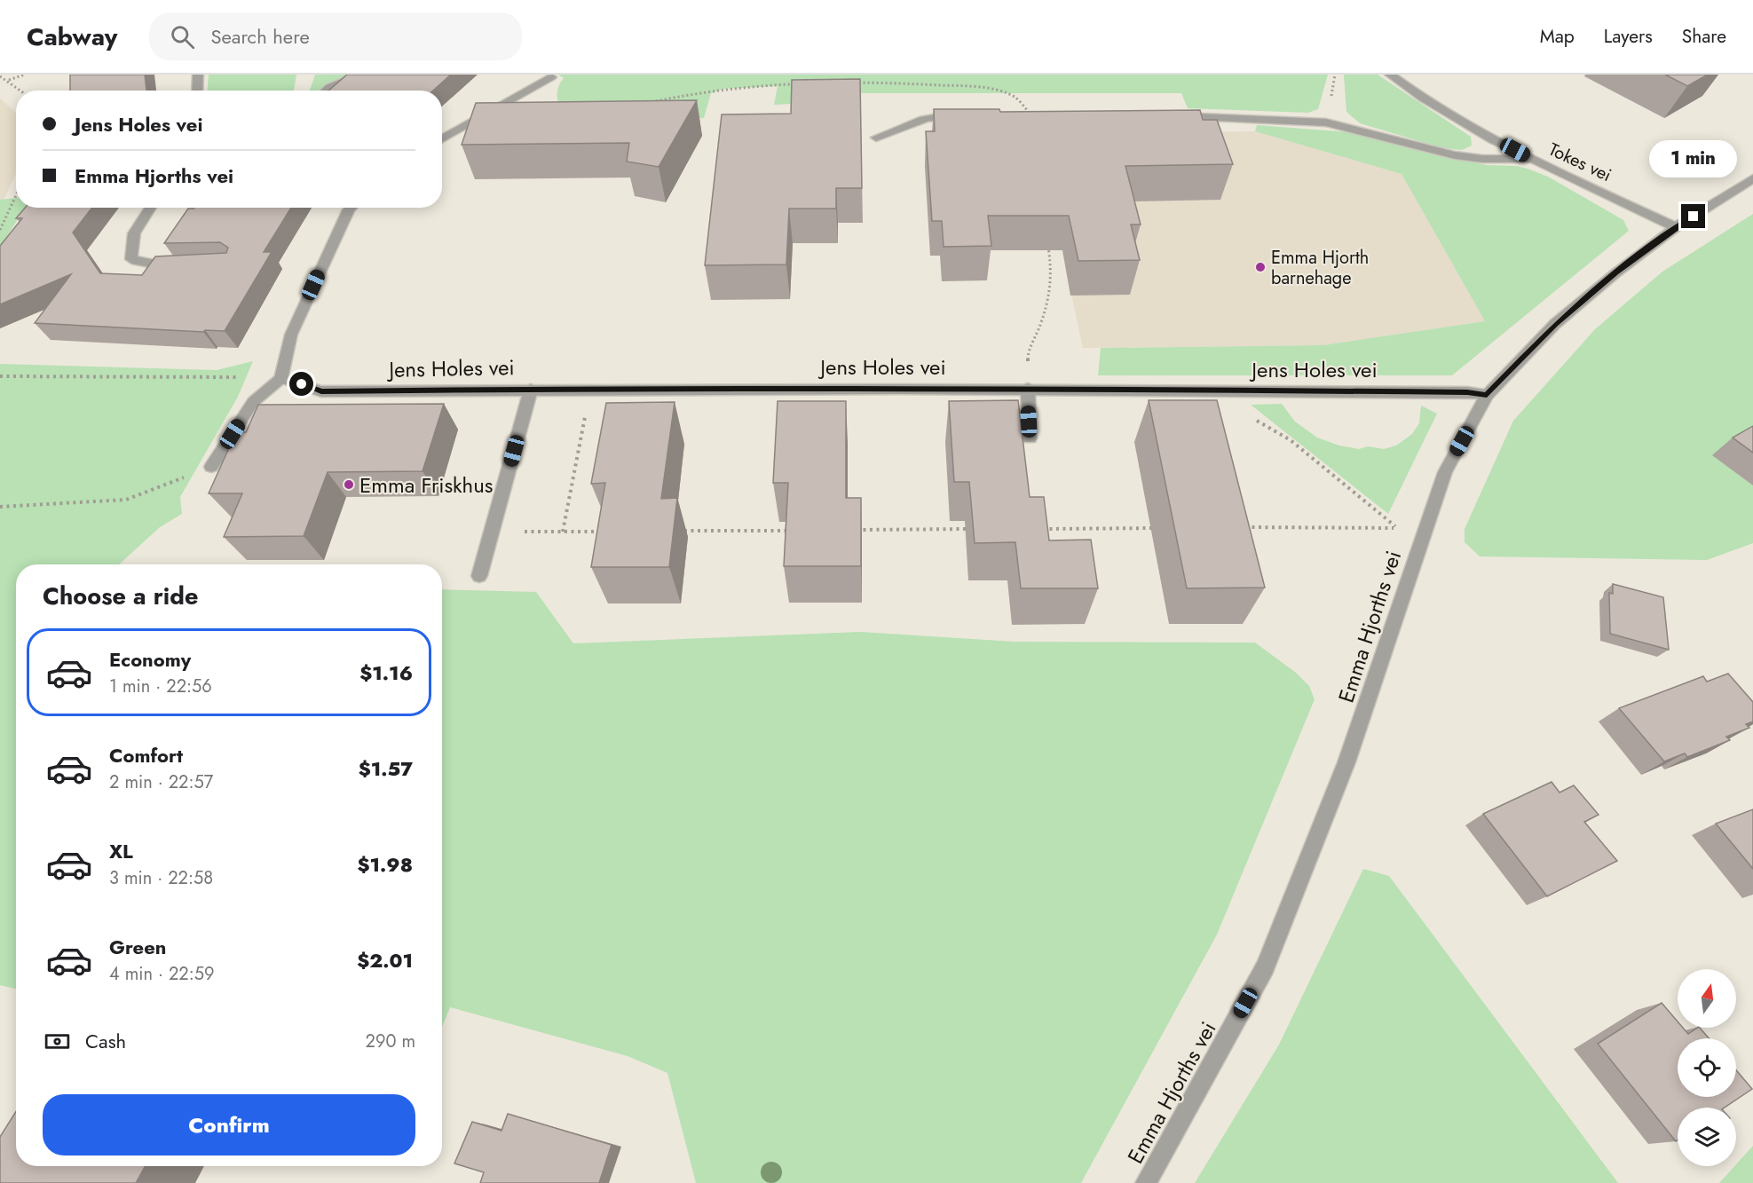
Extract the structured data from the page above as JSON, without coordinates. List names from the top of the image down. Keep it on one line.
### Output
{"streets":{"street":["Tokes vei","Jens Holes vei","Emma Hjorths vei"]},"crossings":[["Tokes vei","Emma Hjorths vei"],["Jens Holes vei","Emma Hjorths vei"]],"places":["Emma Hjorth barnehage","Emma Friskhus"],"north":"top","page":{"header":"Cabway","search":"Search here","nav":["Map","Layers","Share"],"banner":["Jens Holes vei","Emma Hjorths vei"],"bubble":"1 min","heading":"Choose a ride","list":[{"name":"Economy","note":"1 min · 22:56","value":"$1.16"},{"name":"Comfort","note":"2 min · 22:57","value":"$1.57"},{"name":"XL","note":"3 min · 22:58","value":"$1.98"},{"name":"Green","note":"4 min · 22:59","value":"$2.01"}],"pay":["Cash","290 m"],"buttons":"Confirm"}}
